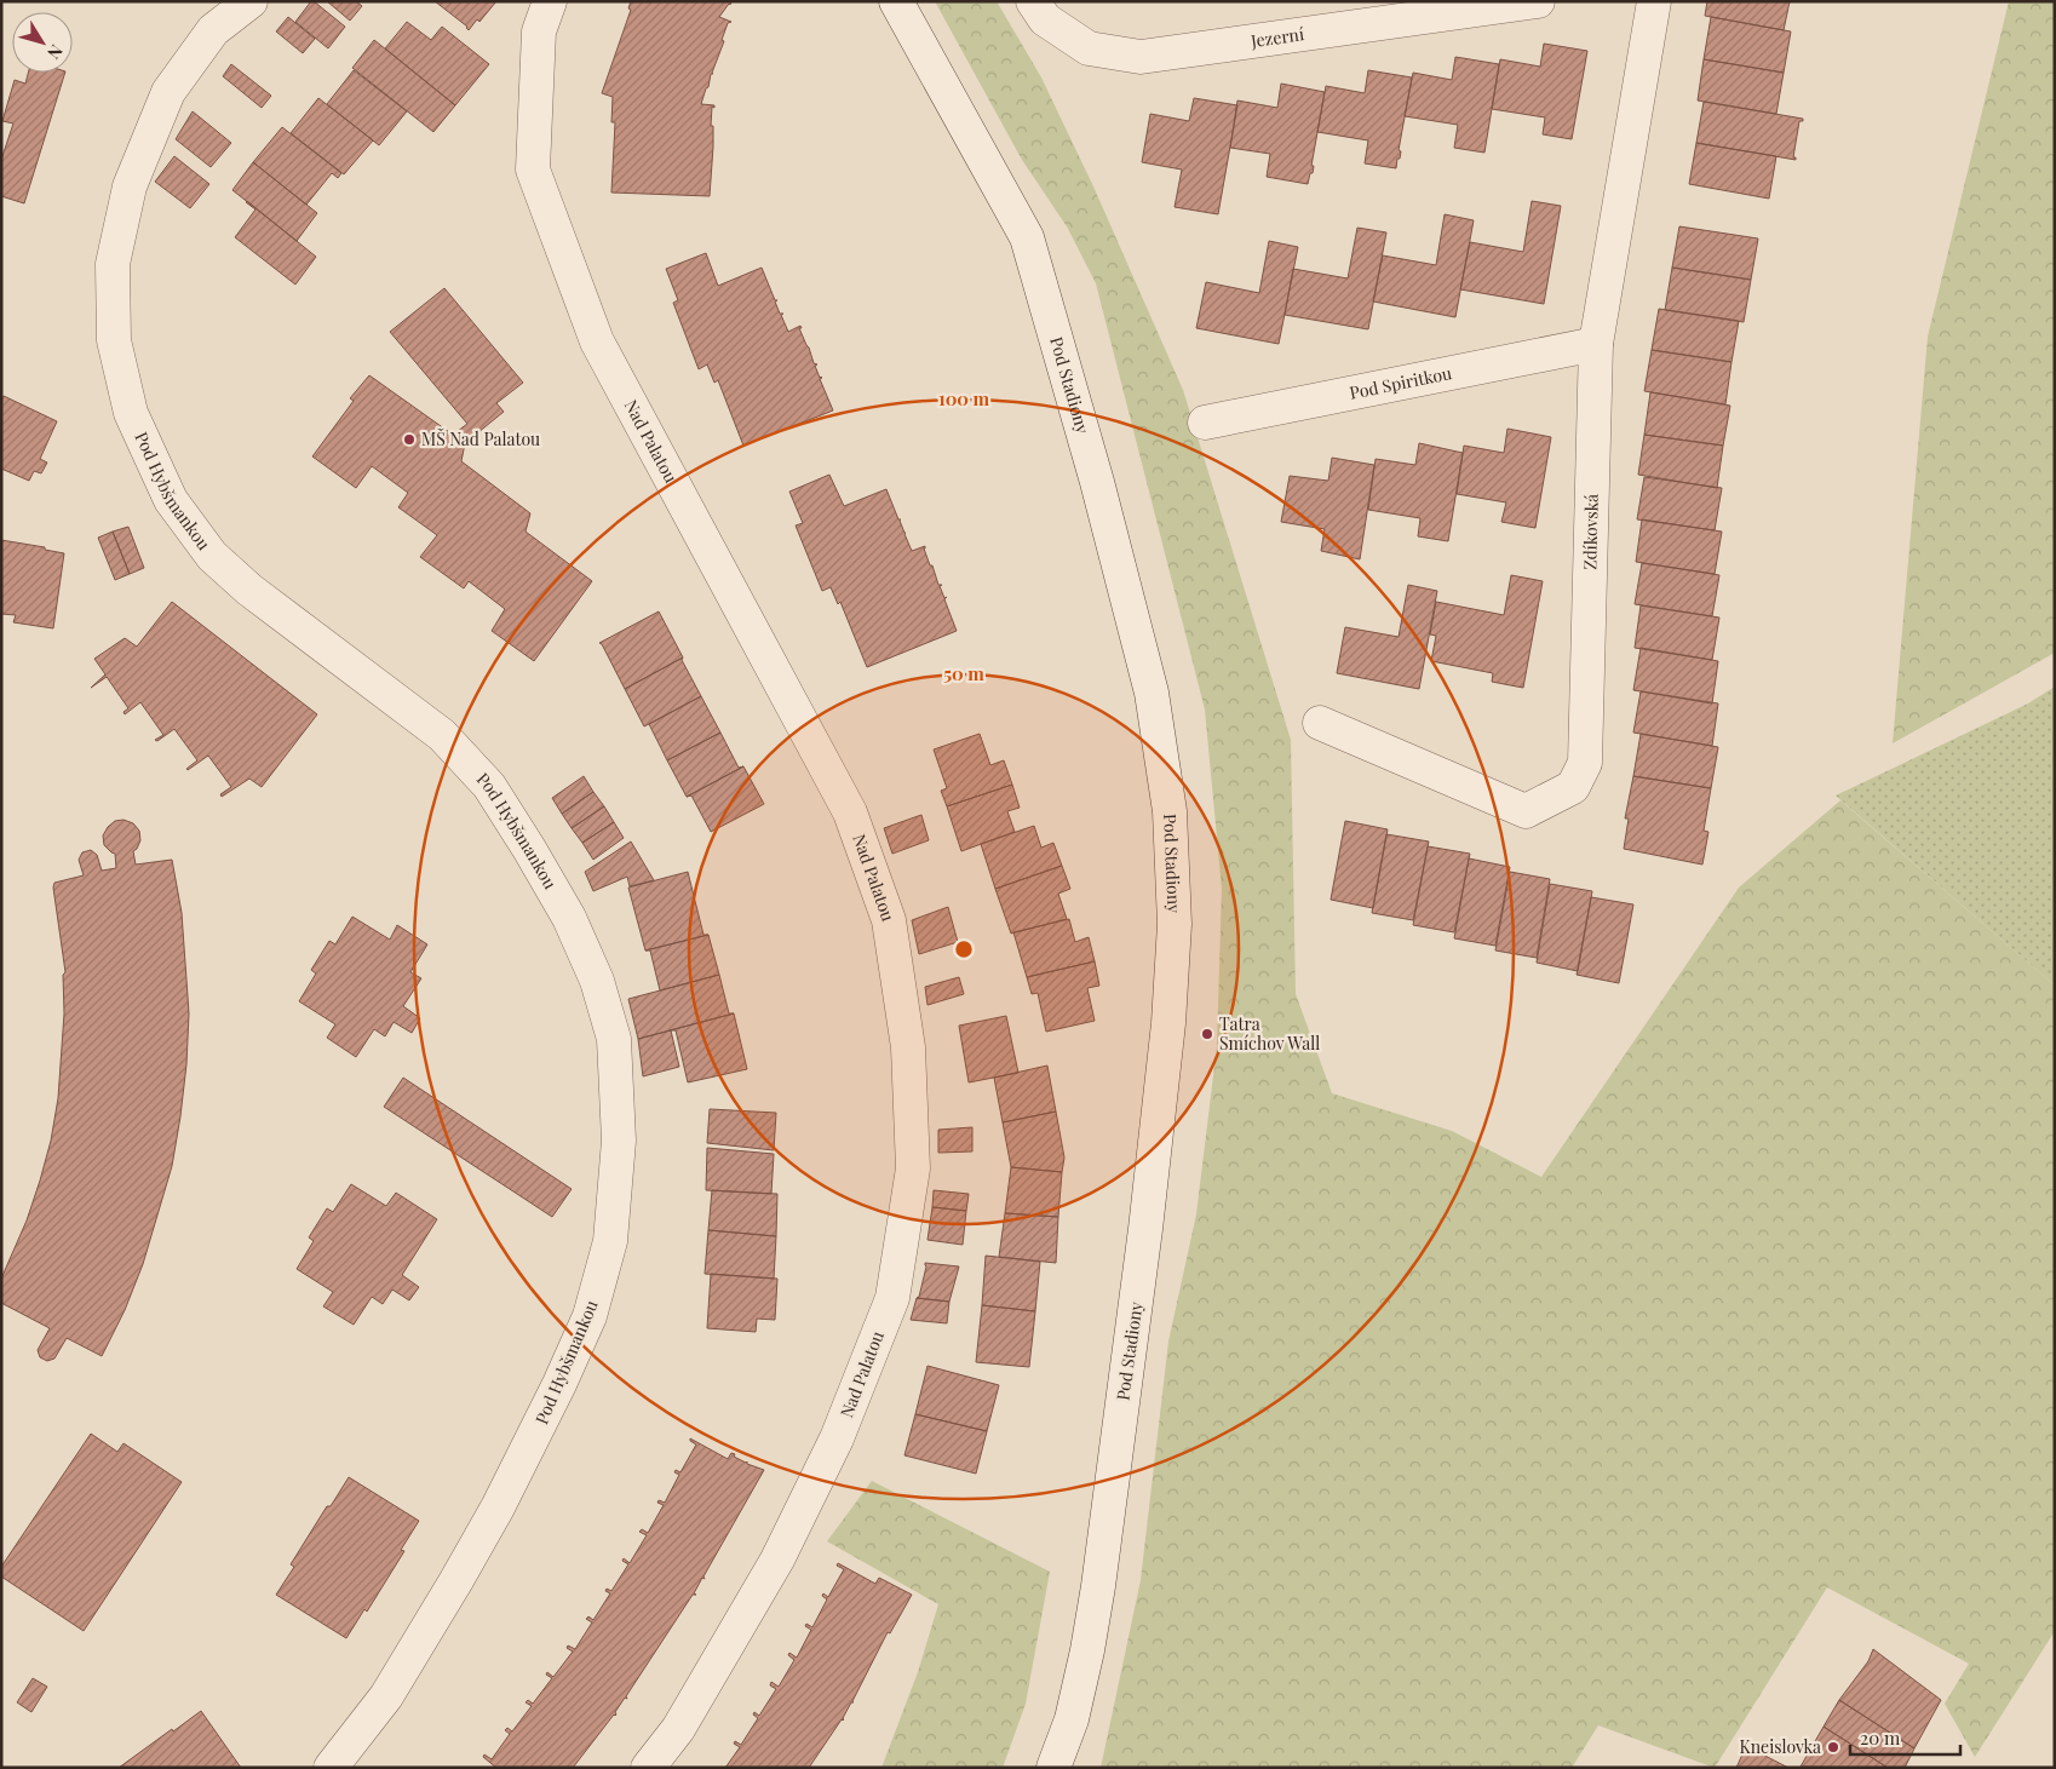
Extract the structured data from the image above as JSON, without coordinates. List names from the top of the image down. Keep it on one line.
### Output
{"streets":{"street":["Jezerní","Pod Spiritkou","Pod Stadiony","Nad Palatou","Pod Hybšmankou","Zdíkovská"]},"crossings":[["Pod Spiritkou","Zdíkovská"]],"places":["MŠ Nad Palatou","Tatra Smíchov Wall","Kneislovka"],"scale_bar":"20 m","north":"bottom right","rings":["100 m","50 m"]}
